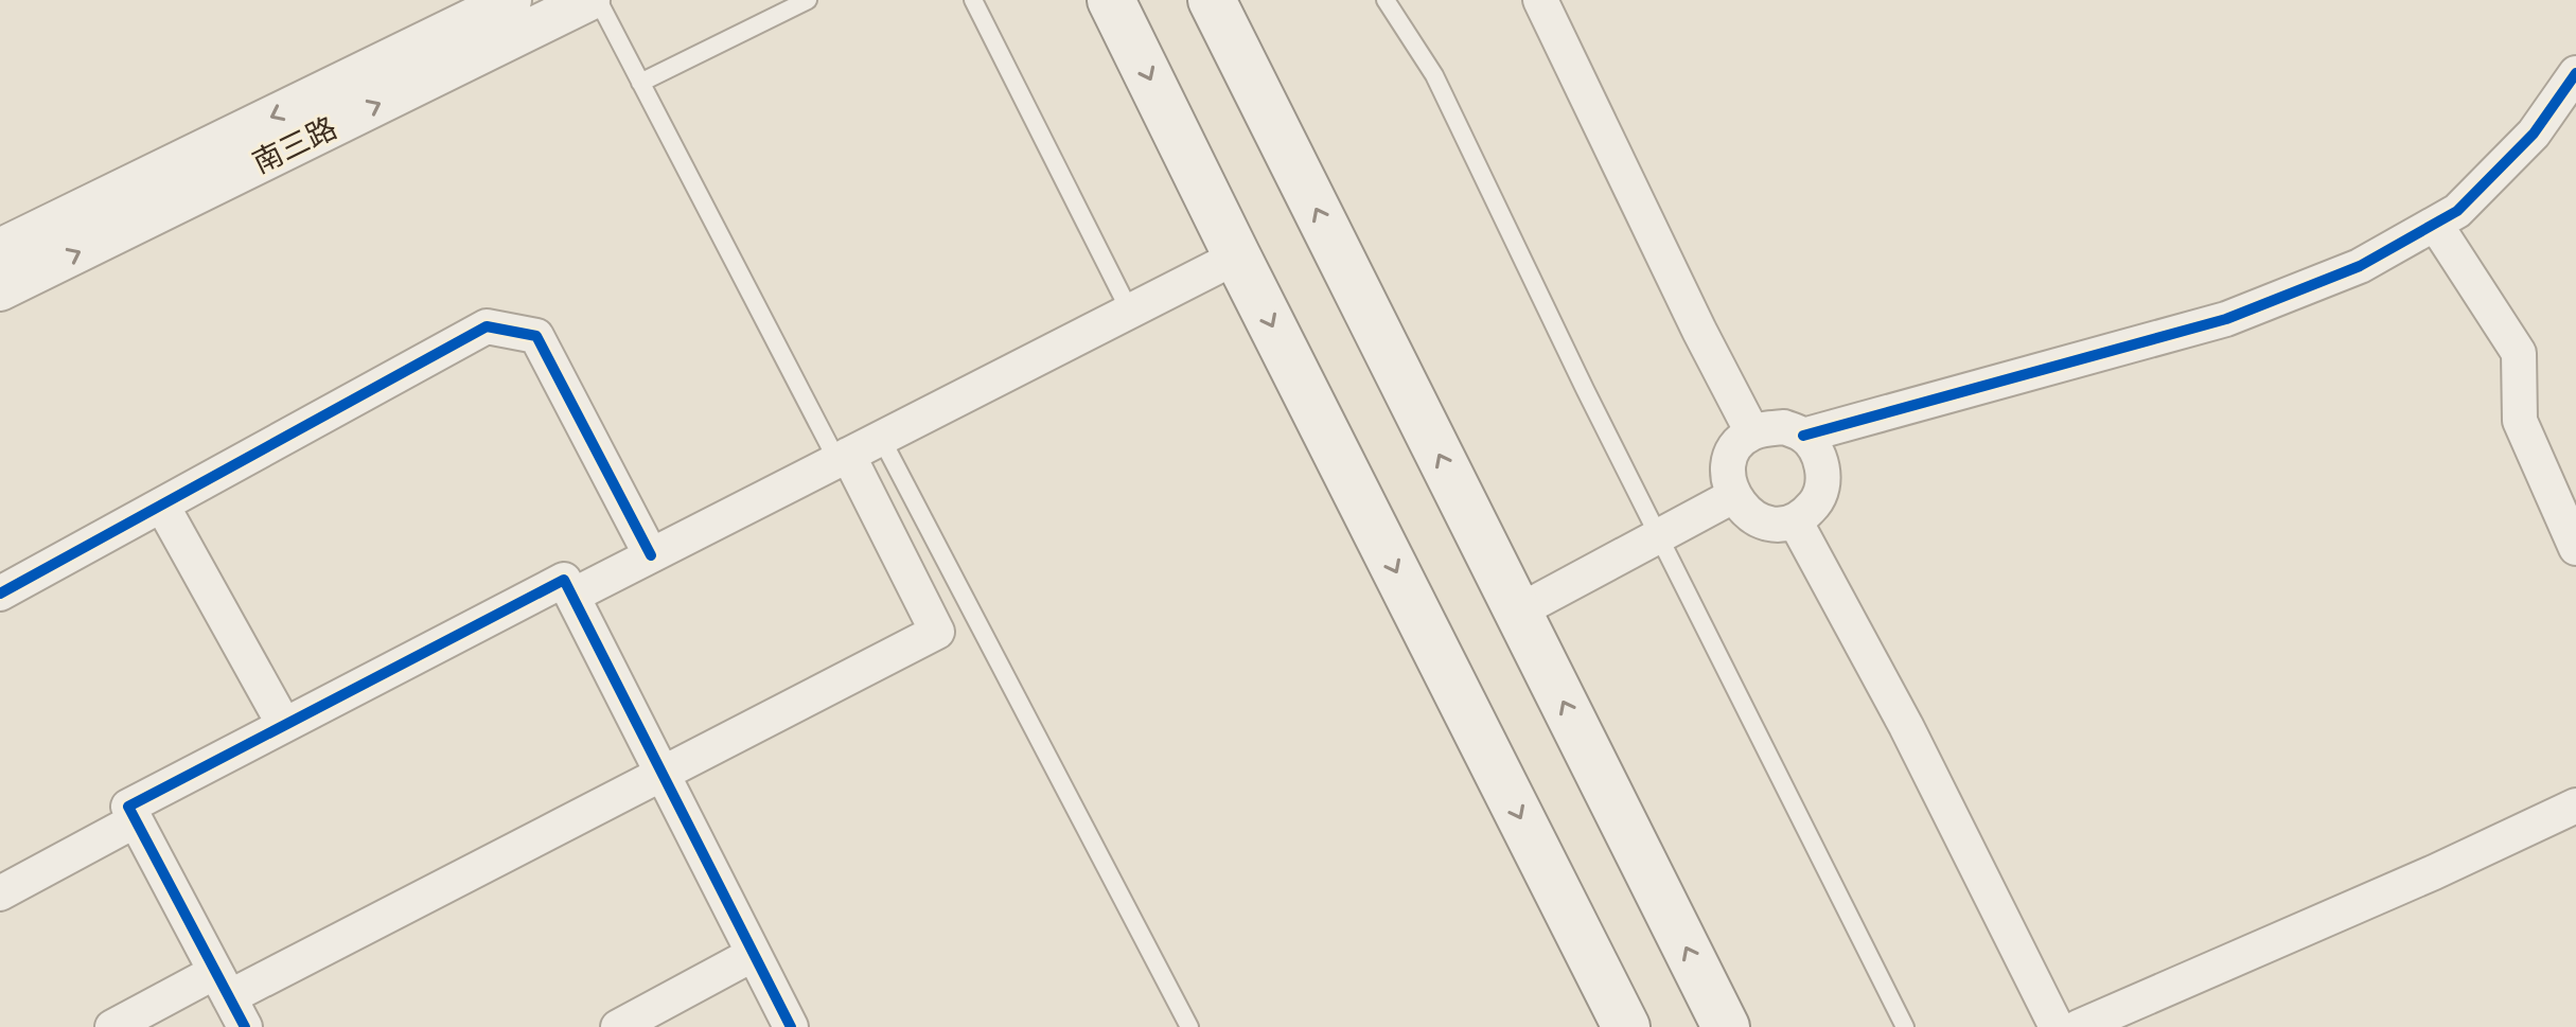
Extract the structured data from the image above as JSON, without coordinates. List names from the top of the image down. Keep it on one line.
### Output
{"streets":{"street":["南三路"]}}
